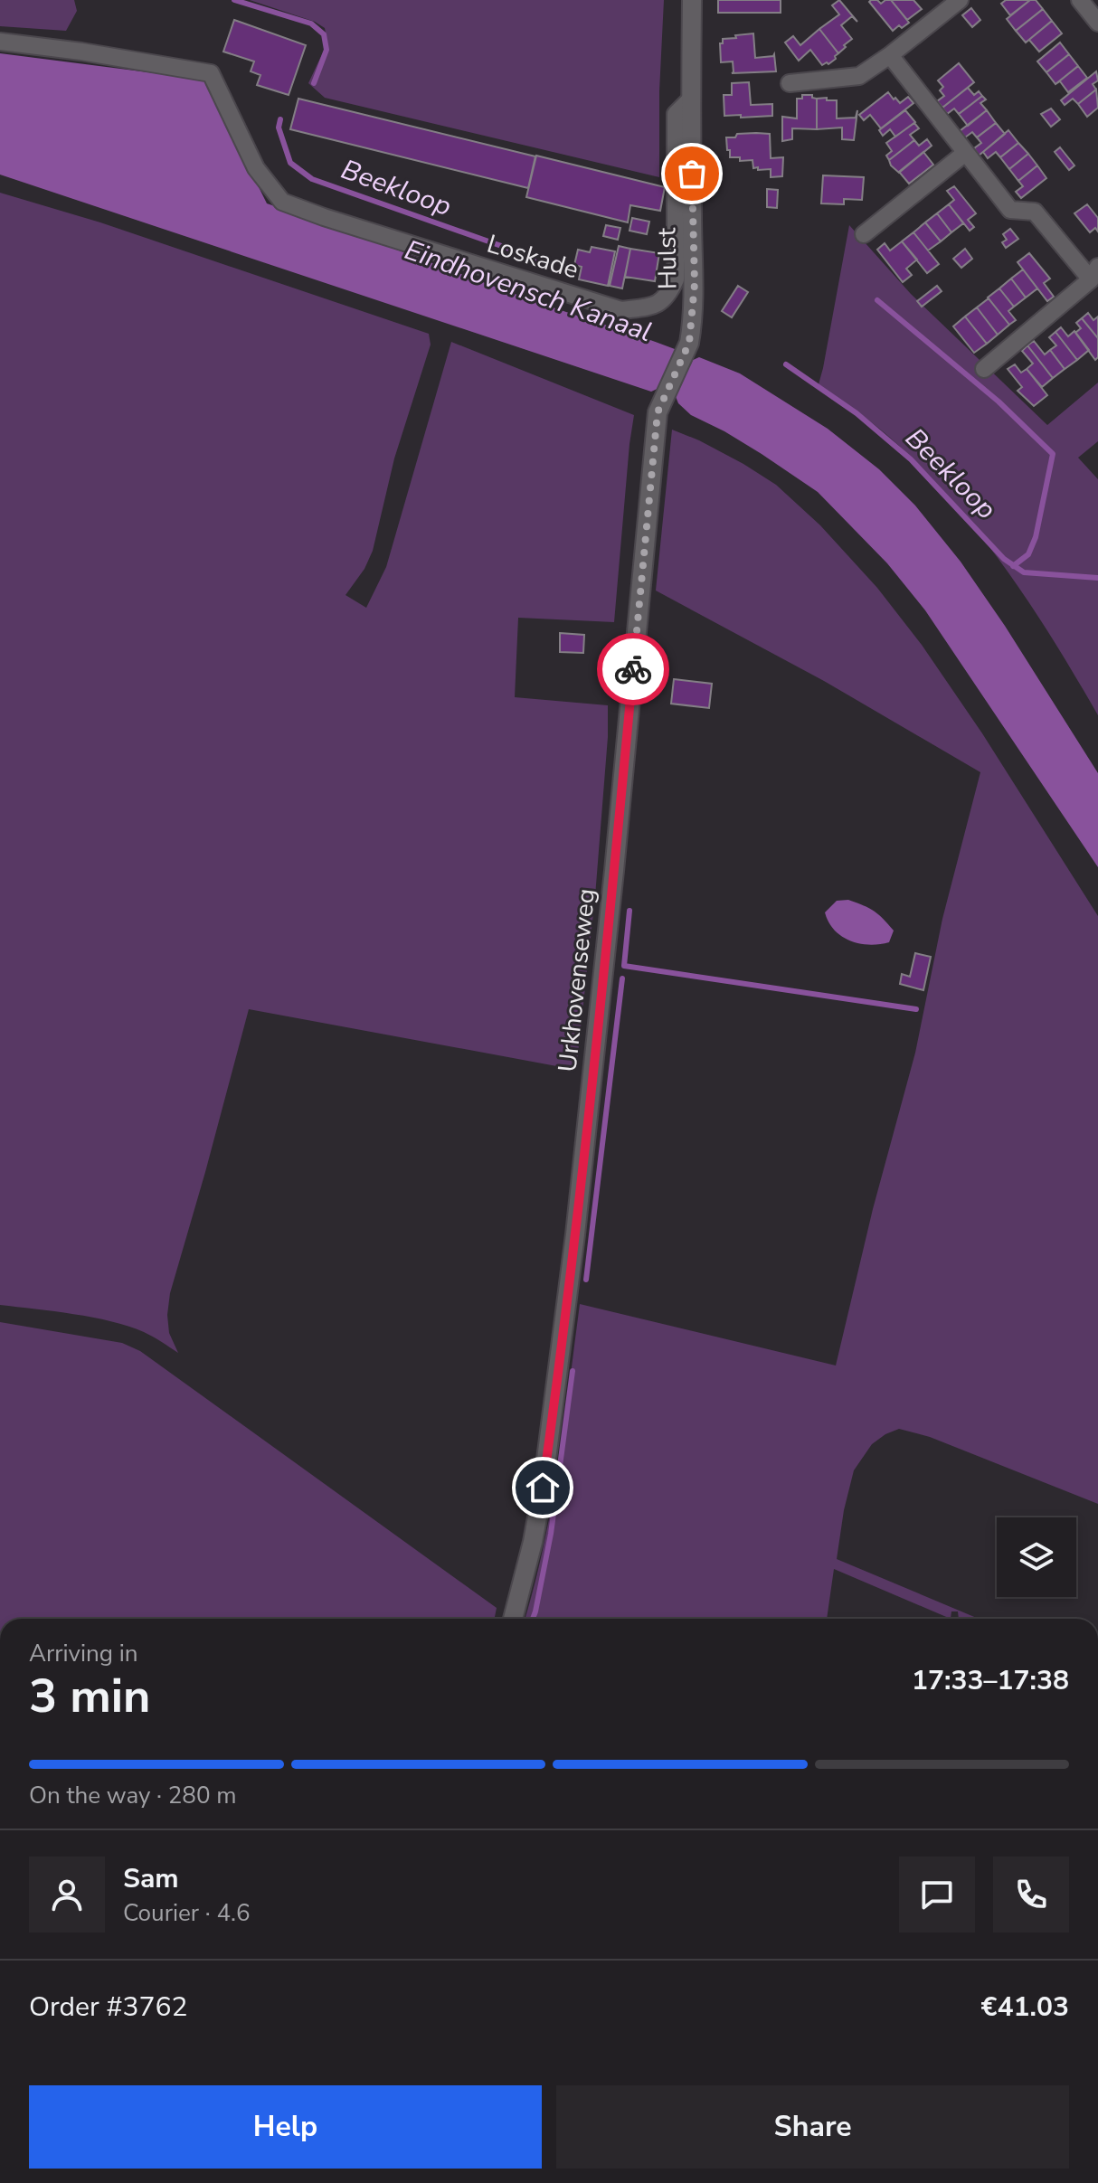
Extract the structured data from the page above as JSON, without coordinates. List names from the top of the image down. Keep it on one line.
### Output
{"streets":{"street":["Loskade","Hulst","Urkhovenseweg"]},"crossings":[["Loskade","Hulst"],["Hulst","Urkhovenseweg"]],"water":["Beekloop","Eindhovensch Kanaal"],"page":{"heading":["3 min","Arriving in","17:33–17:38"],"panel":["Sam","Courier · 4.6","Order #3762","€41.03"],"bar":"On the way · 280 m","buttons":["Help","Share"]}}
